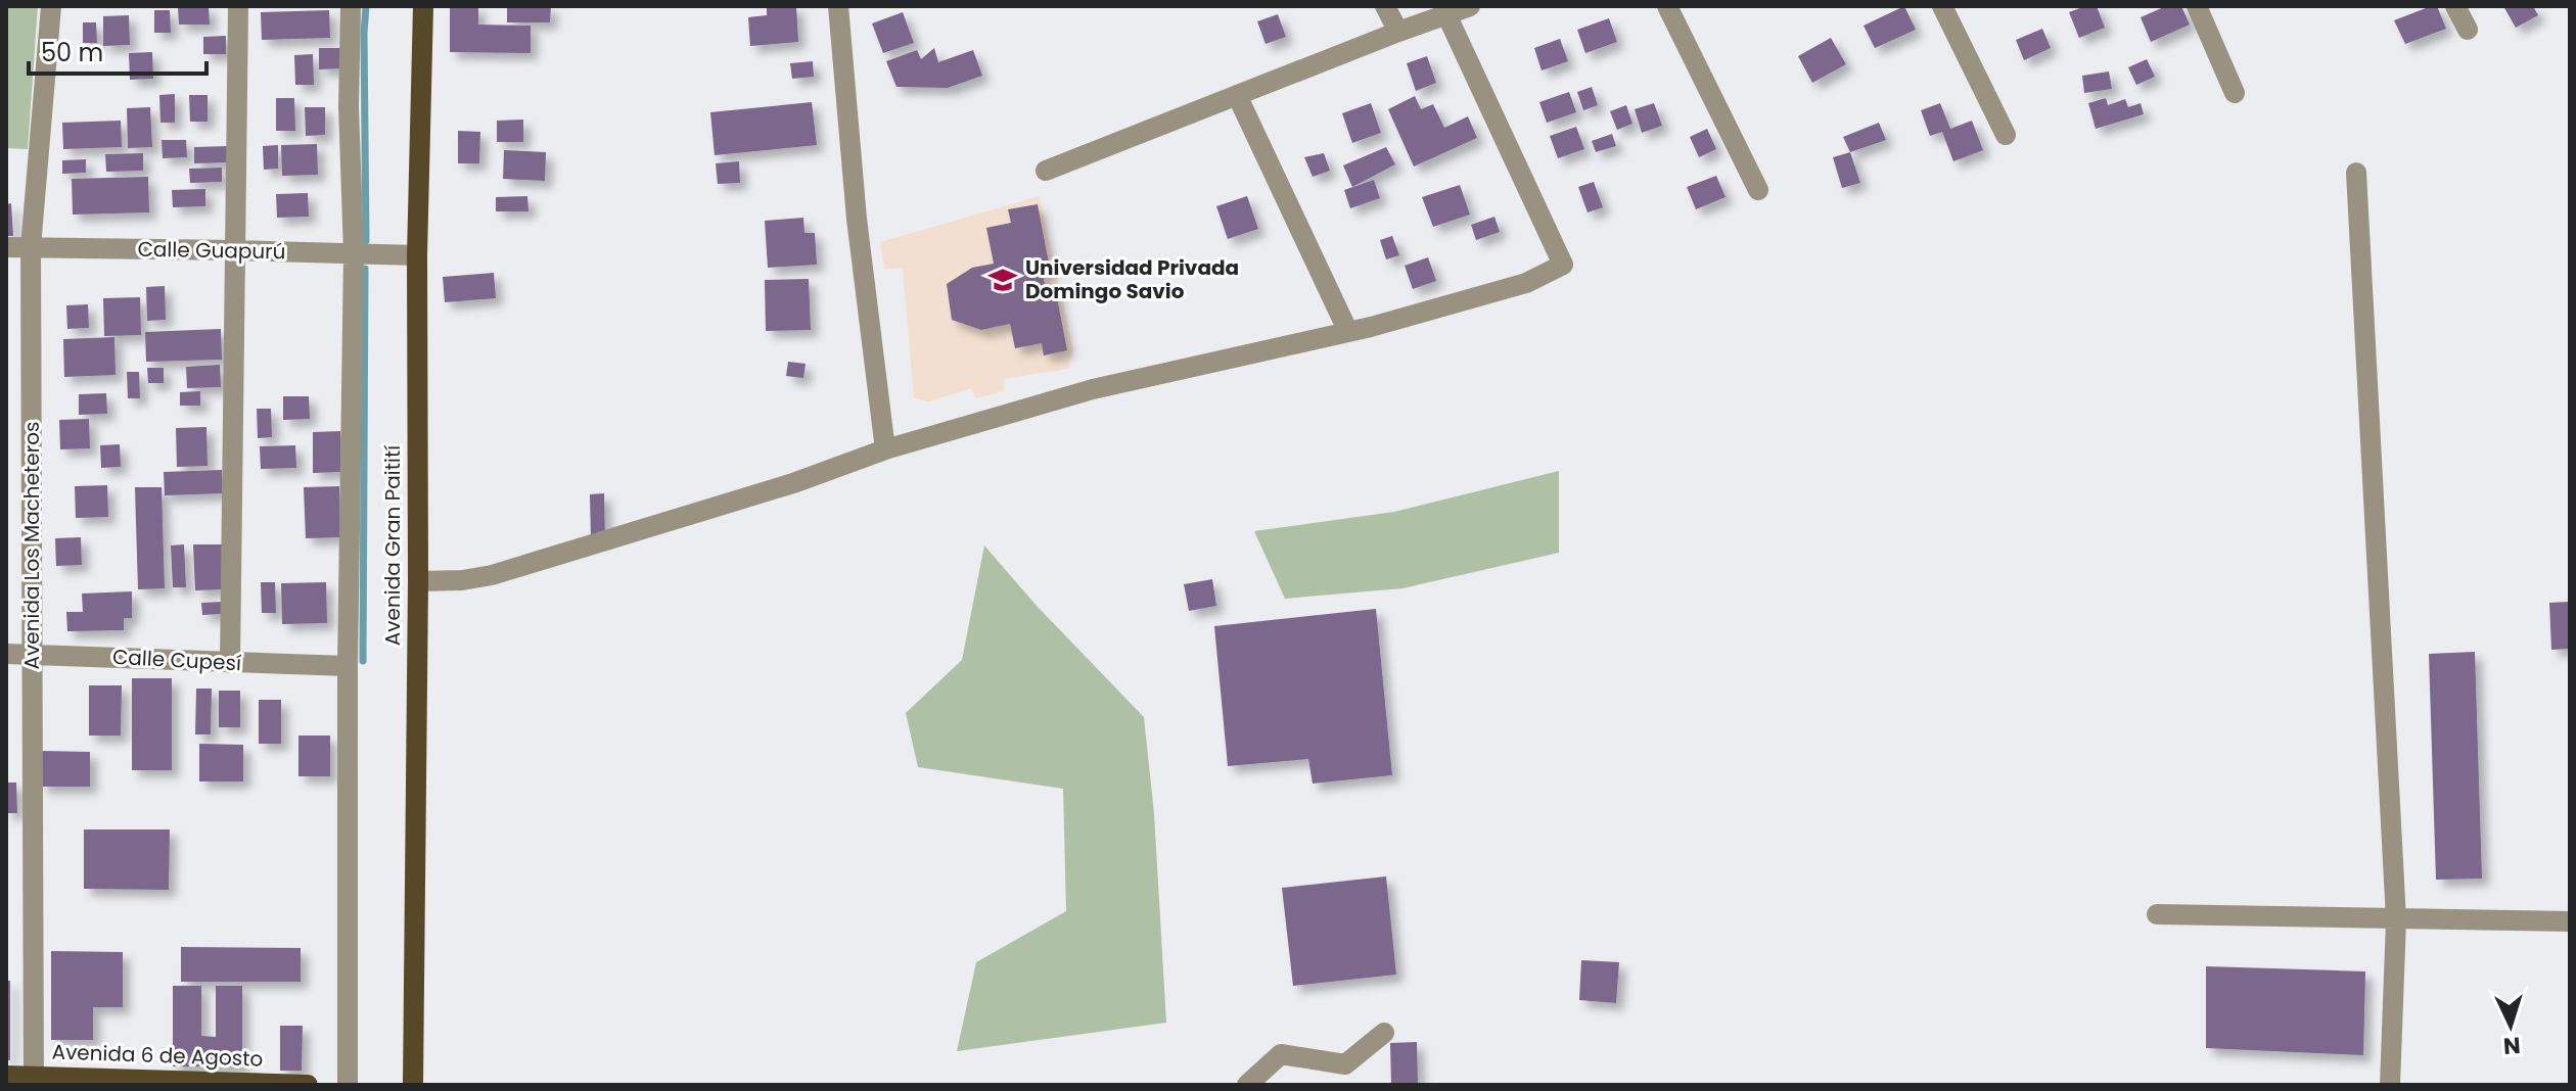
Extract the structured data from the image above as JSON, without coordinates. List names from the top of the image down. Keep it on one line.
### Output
{"streets":{"main road":["Avenida Gran Paitití","Avenida 6 de Agosto"],"street":["Calle Guapurú","Avenida Los Macheteros","Calle Cupesí"]},"crossings":[["Calle Guapurú","Avenida Los Macheteros"],["Calle Guapurú","Avenida Gran Paitití"],["Avenida Los Macheteros","Calle Cupesí"],["Avenida Los Macheteros","Avenida 6 de Agosto"]],"places":{"school or university":["Universidad Privada Domingo Savio"]},"scale_bar":"50 m","north":"bottom"}
